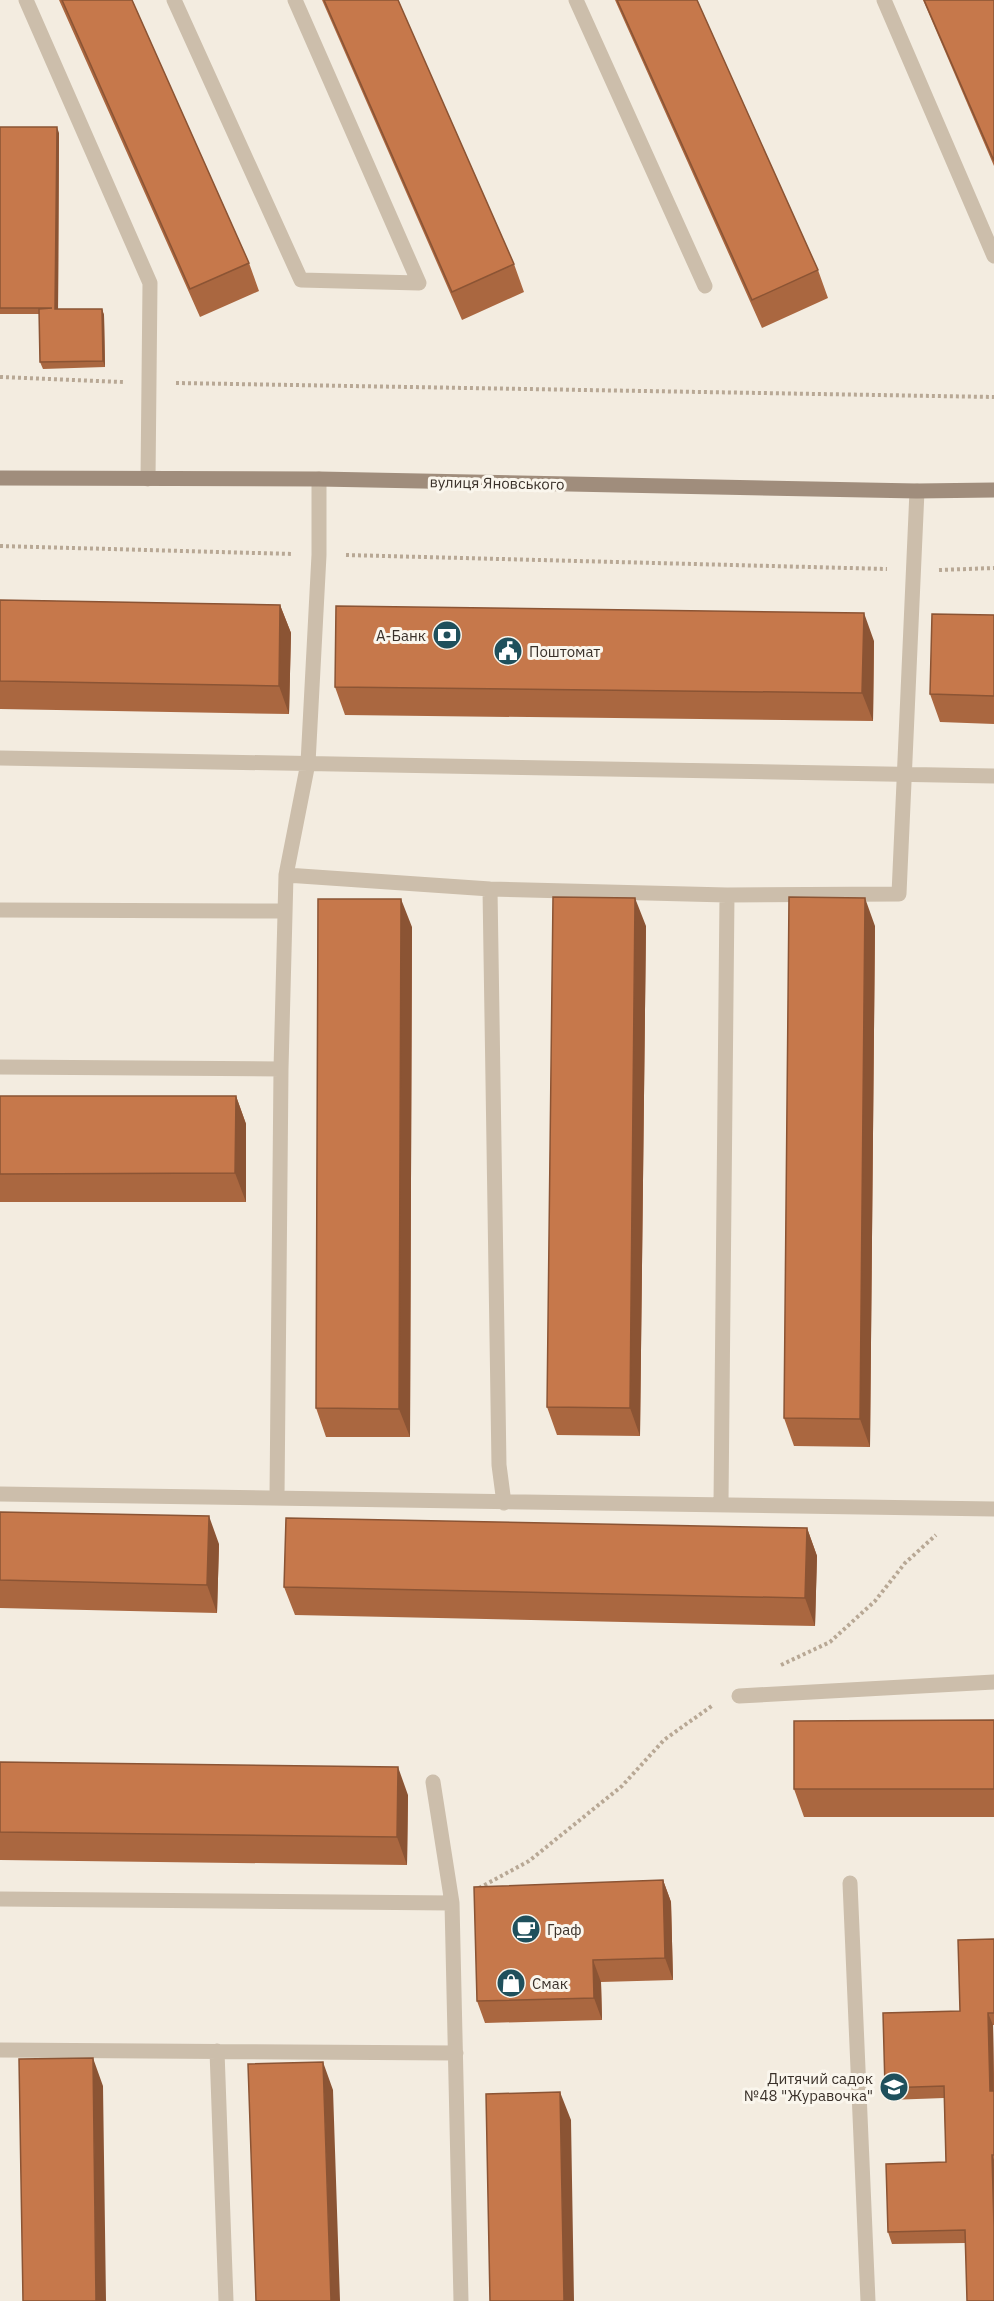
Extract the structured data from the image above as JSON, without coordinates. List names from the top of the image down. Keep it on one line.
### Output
{"streets":{"main road":["вулиця Яновського"]},"places":{"bank":["А-Банк"],"public building":["Поштомат"],"cafe":["Граф"],"shop":["Смак"],"school or university":["Дитячий садок №48 \"Журавочка\""]}}
